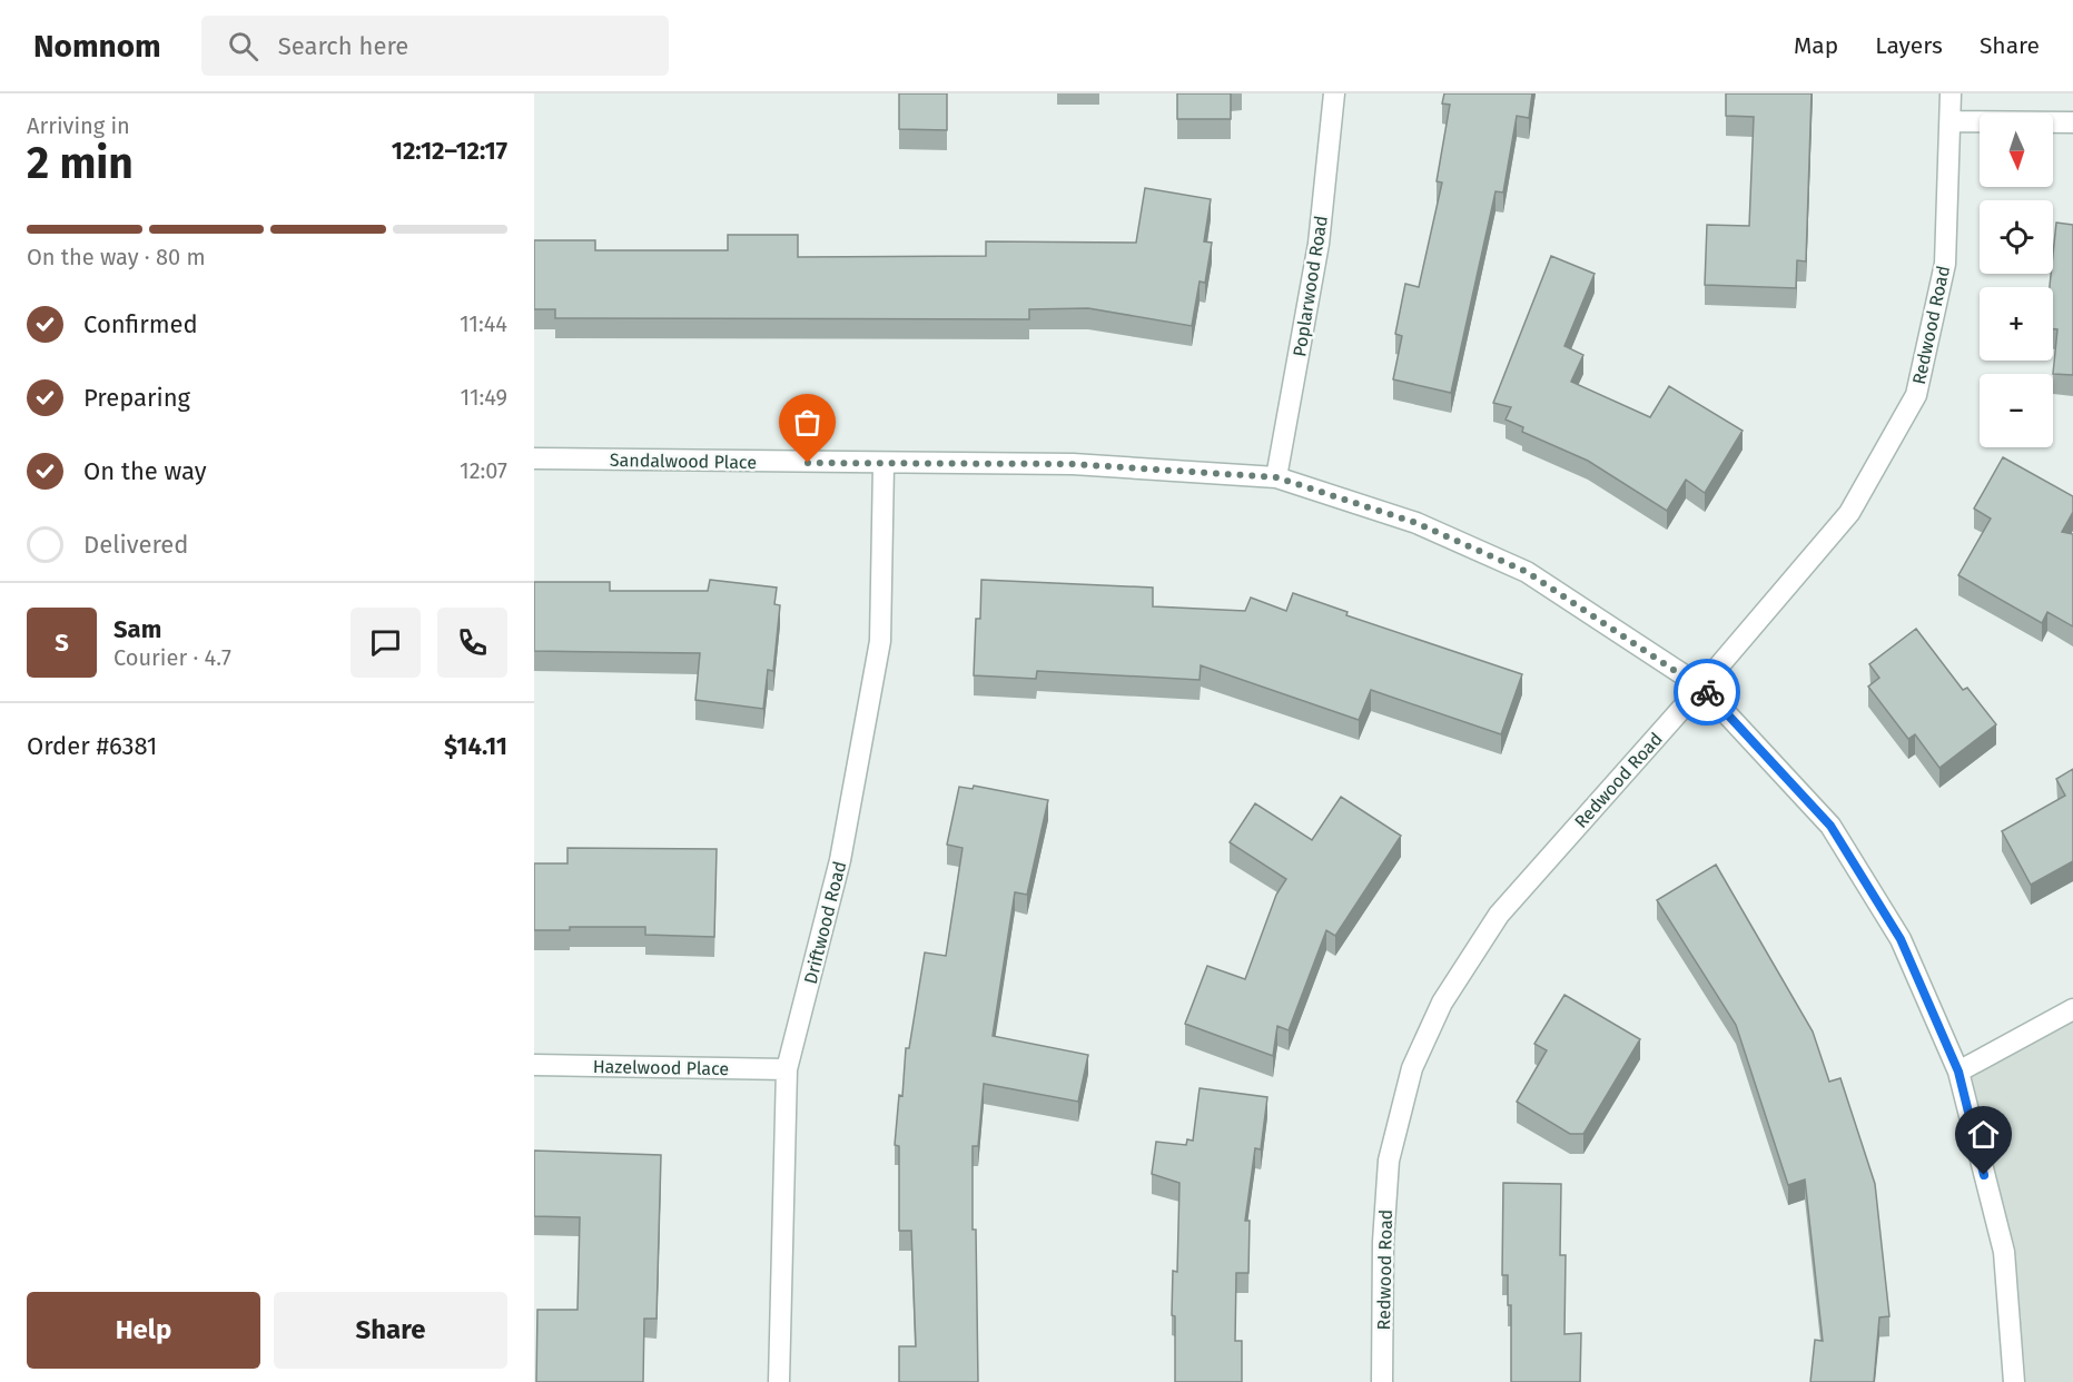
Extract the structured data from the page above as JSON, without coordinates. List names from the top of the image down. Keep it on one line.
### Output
{"streets":{"street":["Poplarwood Road","Redwood Road","Sandalwood Place","Driftwood Road","Hazelwood Place"]},"crossings":[["Poplarwood Road","Sandalwood Place"],["Redwood Road","Sandalwood Place"],["Sandalwood Place","Driftwood Road"],["Driftwood Road","Hazelwood Place"]],"north":"bottom","page":{"header":"Nomnom","search":"Search here","nav":["Map","Layers","Share"],"heading":["2 min","Arriving in","12:12–12:17"],"panel":["Sam","Courier · 4.7","Order #6381","$14.11"],"map_buttons":["+","−"],"bar":"On the way · 80 m","list":[["Confirmed","11:44"],["Preparing","11:49"],["On the way","12:07"],"Delivered"],"round":"S","buttons":["Help","Share"]}}
